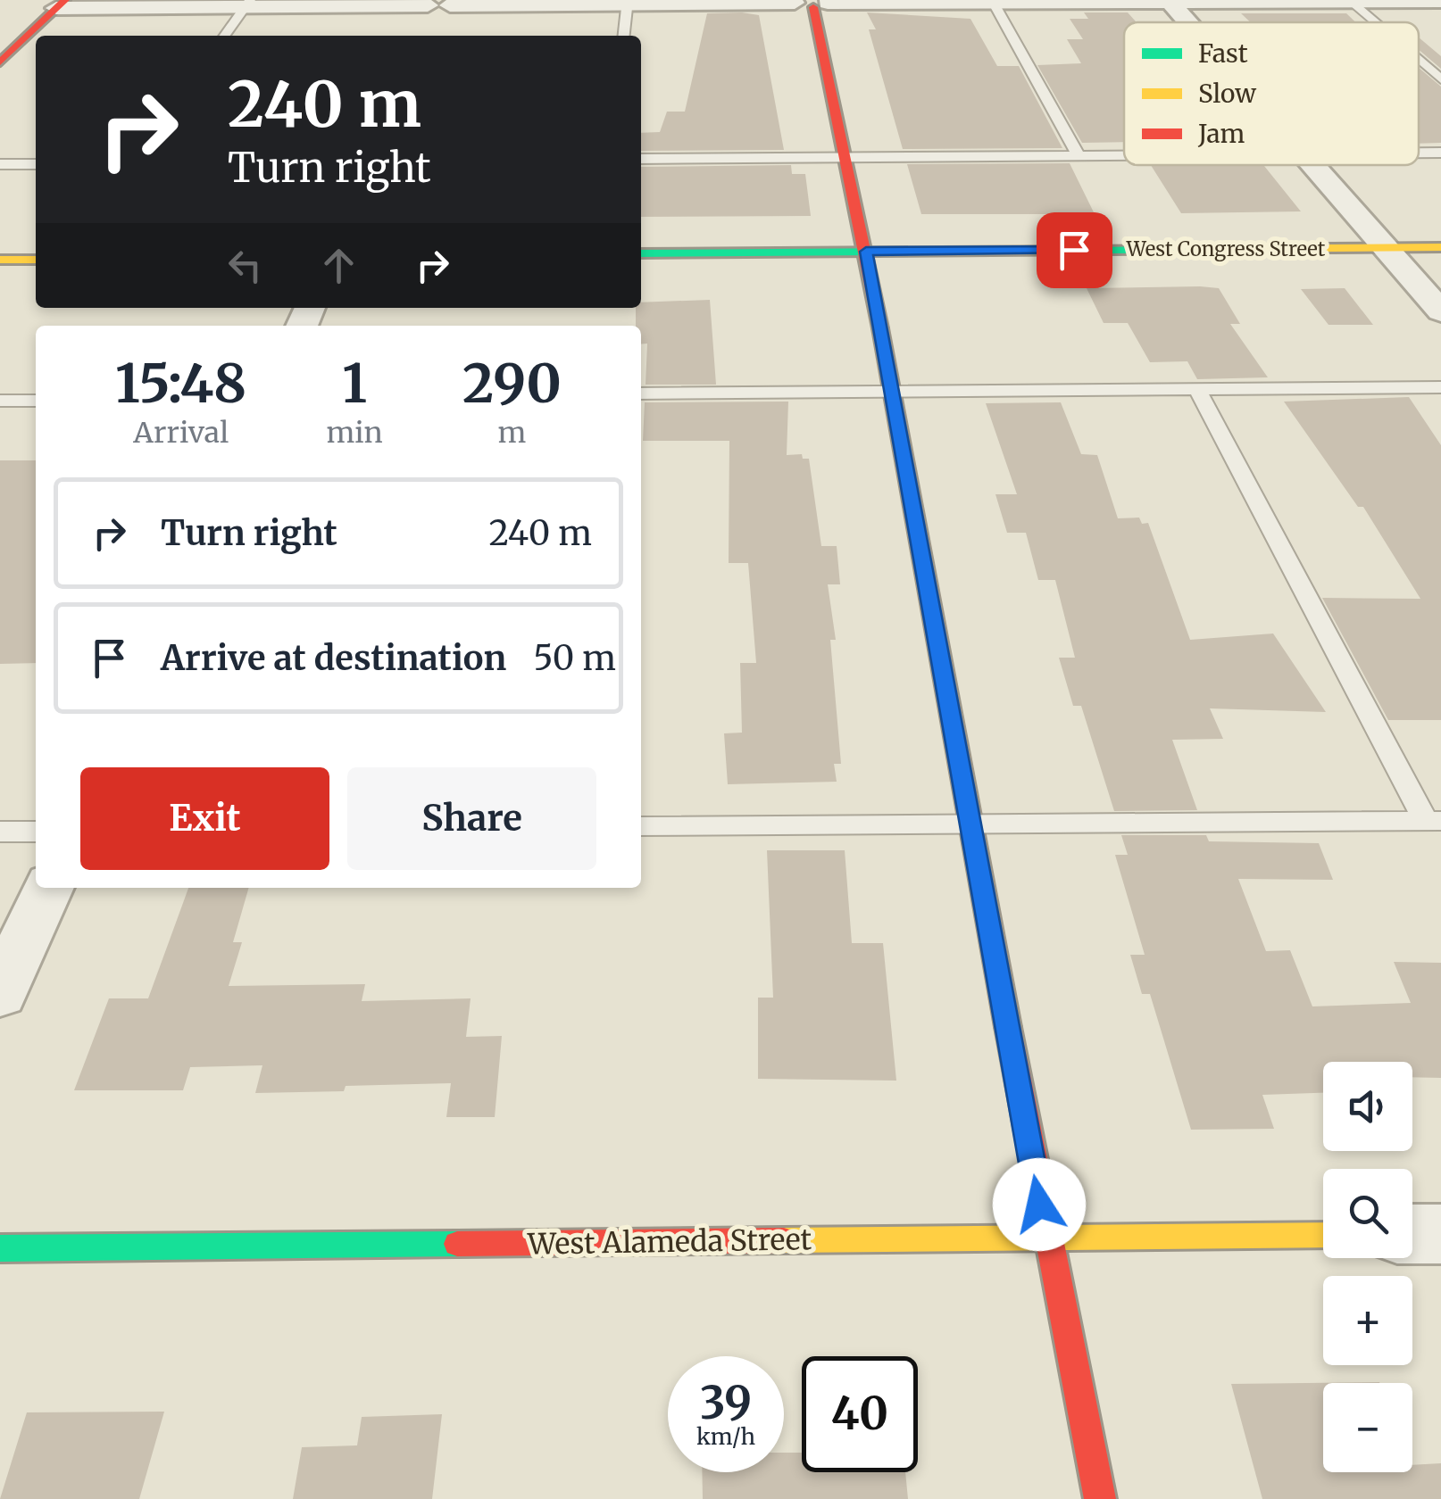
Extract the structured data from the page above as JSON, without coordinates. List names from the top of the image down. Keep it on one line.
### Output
{"streets":{"street":["West Congress Street","West Alameda Street"]},"legend":["Fast","Slow","Jam"],"page":{"turn":["240 m","Turn right"],"eta":["15:48","Arrival","1","min","290","m"],"list":[{"name":"Turn right","value":"240 m"},{"name":"Arrive at destination","value":"50 m"}],"buttons":["Exit","Share"],"map_buttons":["+","−"],"speed":"39 km/h","limit":"40"}}
